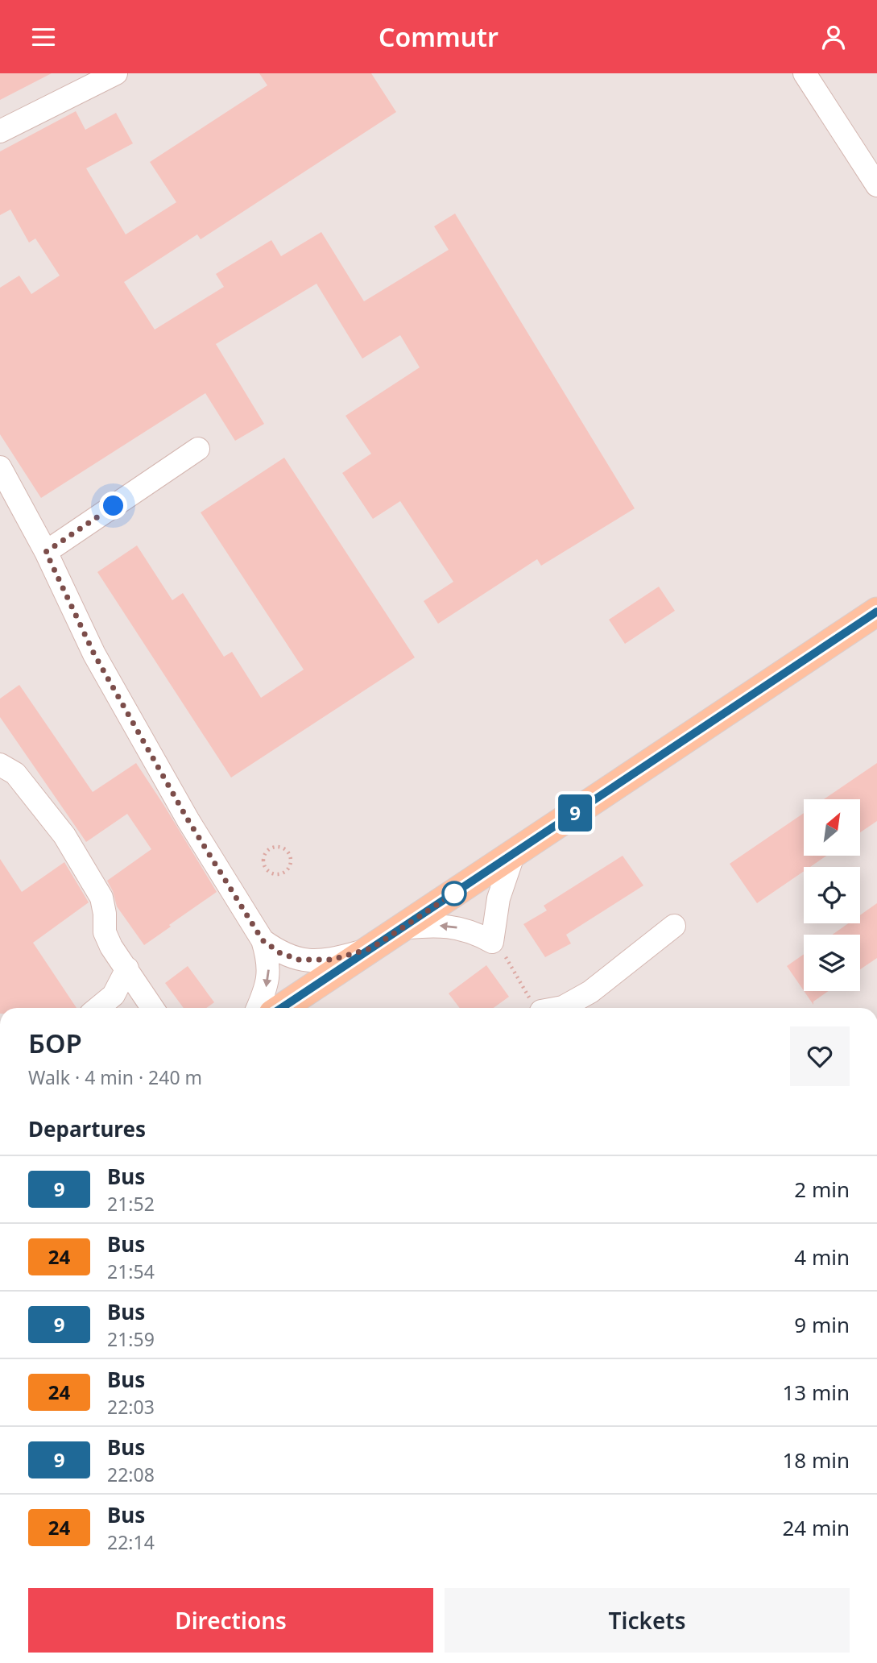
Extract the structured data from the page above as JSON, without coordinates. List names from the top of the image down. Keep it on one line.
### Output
{"lines":["bus line 9"],"north":"top right","page":{"header":"Commutr","on_map":"9","heading":[["БОР","Walk · 4 min · 240 m"],"Departures"],"list":[{"mark":"9","name":"Bus","note":"21:52","value":"2 min"},{"mark":"24","name":"Bus","note":"21:54","value":"4 min"},{"mark":"9","name":"Bus","note":"21:59","value":"9 min"},{"mark":"24","name":"Bus","note":"22:03","value":"13 min"},{"mark":"9","name":"Bus","note":"22:08","value":"18 min"},{"mark":"24","name":"Bus","note":"22:14","value":"24 min"}],"buttons":["Directions","Tickets"]}}
